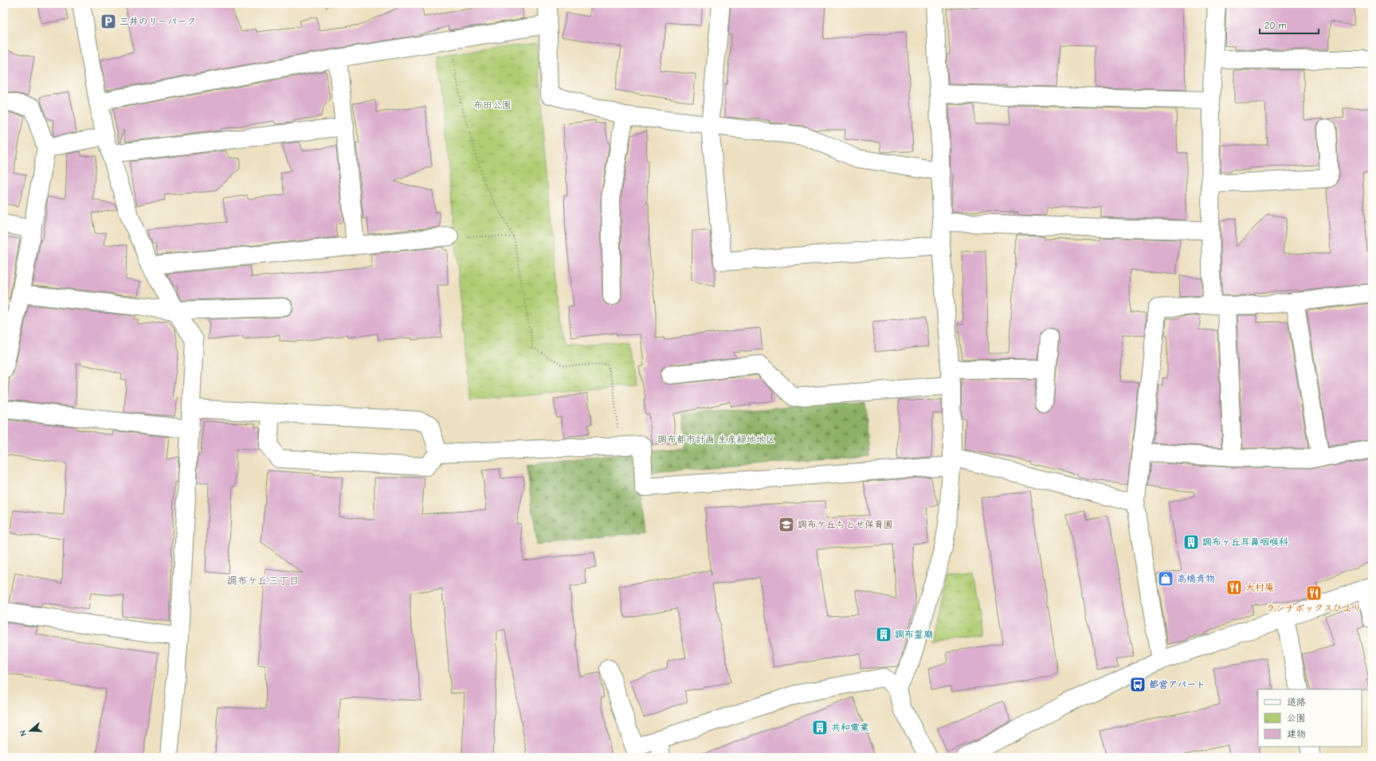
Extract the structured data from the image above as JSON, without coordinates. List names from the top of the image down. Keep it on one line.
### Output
{"districts":["調布ケ丘三丁目"],"parks":["布田公園","調布都市計画 生産緑地地区"],"places":{"parking":["三井のリーパーク"],"school or university":["調布ケ丘ちとせ保育園"],"building":["調布ヶ丘耳鼻咽喉科","調布霊廟","共和電業"],"shop":["高橋青物"],"restaurant":["大村庵","ランチボックスひより"],"bus stop":["都営アパート"]},"legend":["道路","公園","建物"],"scale_bar":"20 m","north":"left"}
